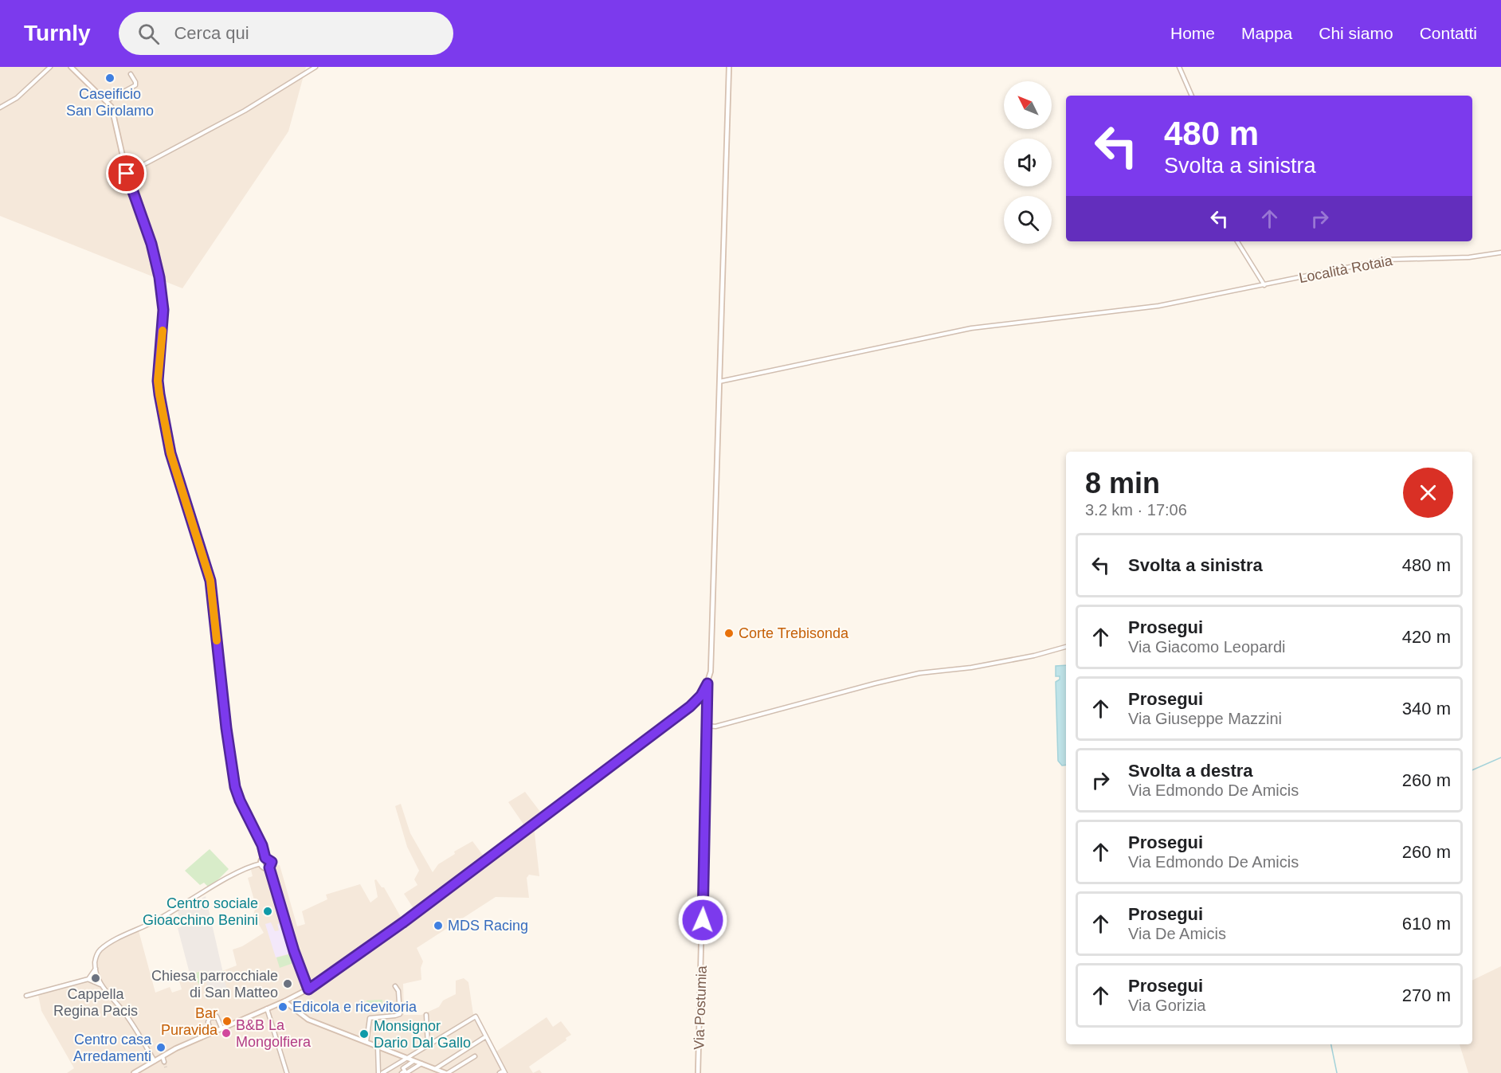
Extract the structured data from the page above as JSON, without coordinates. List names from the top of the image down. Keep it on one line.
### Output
{"streets":{"main road":["Via Postumia"],"street":["Località Rotaia"]},"crossings":[["Località Rotaia","Via Postumia"]],"places":["Caseificio San Girolamo","Corte Trebisonda","Centro sociale Gioacchino Benini","MDS Racing","Cappella Regina Pacis","Chiesa parrocchiale di San Matteo","Edicola e ricevitoria","Bar Puravida","B&B La Mongolfiera","Monsignor Dario Dal Gallo","Centro casa Arredamenti"],"north":"top left","page":{"header":"Turnly","search":"Cerca qui","nav":["Home","Mappa","Chi siamo","Contatti"],"turn":["480 m","Svolta a sinistra"],"heading":["8 min","3.2 km · 17:06"],"list":[{"name":"Svolta a sinistra","value":"480 m"},{"name":"Prosegui","note":"Via Giacomo Leopardi","value":"420 m"},{"name":"Prosegui","note":"Via Giuseppe Mazzini","value":"340 m"},{"name":"Svolta a destra","note":"Via Edmondo De Amicis","value":"260 m"},{"name":"Prosegui","note":"Via Edmondo De Amicis","value":"260 m"},{"name":"Prosegui","note":"Via De Amicis","value":"610 m"},{"name":"Prosegui","note":"Via Gorizia","value":"270 m"}]}}
